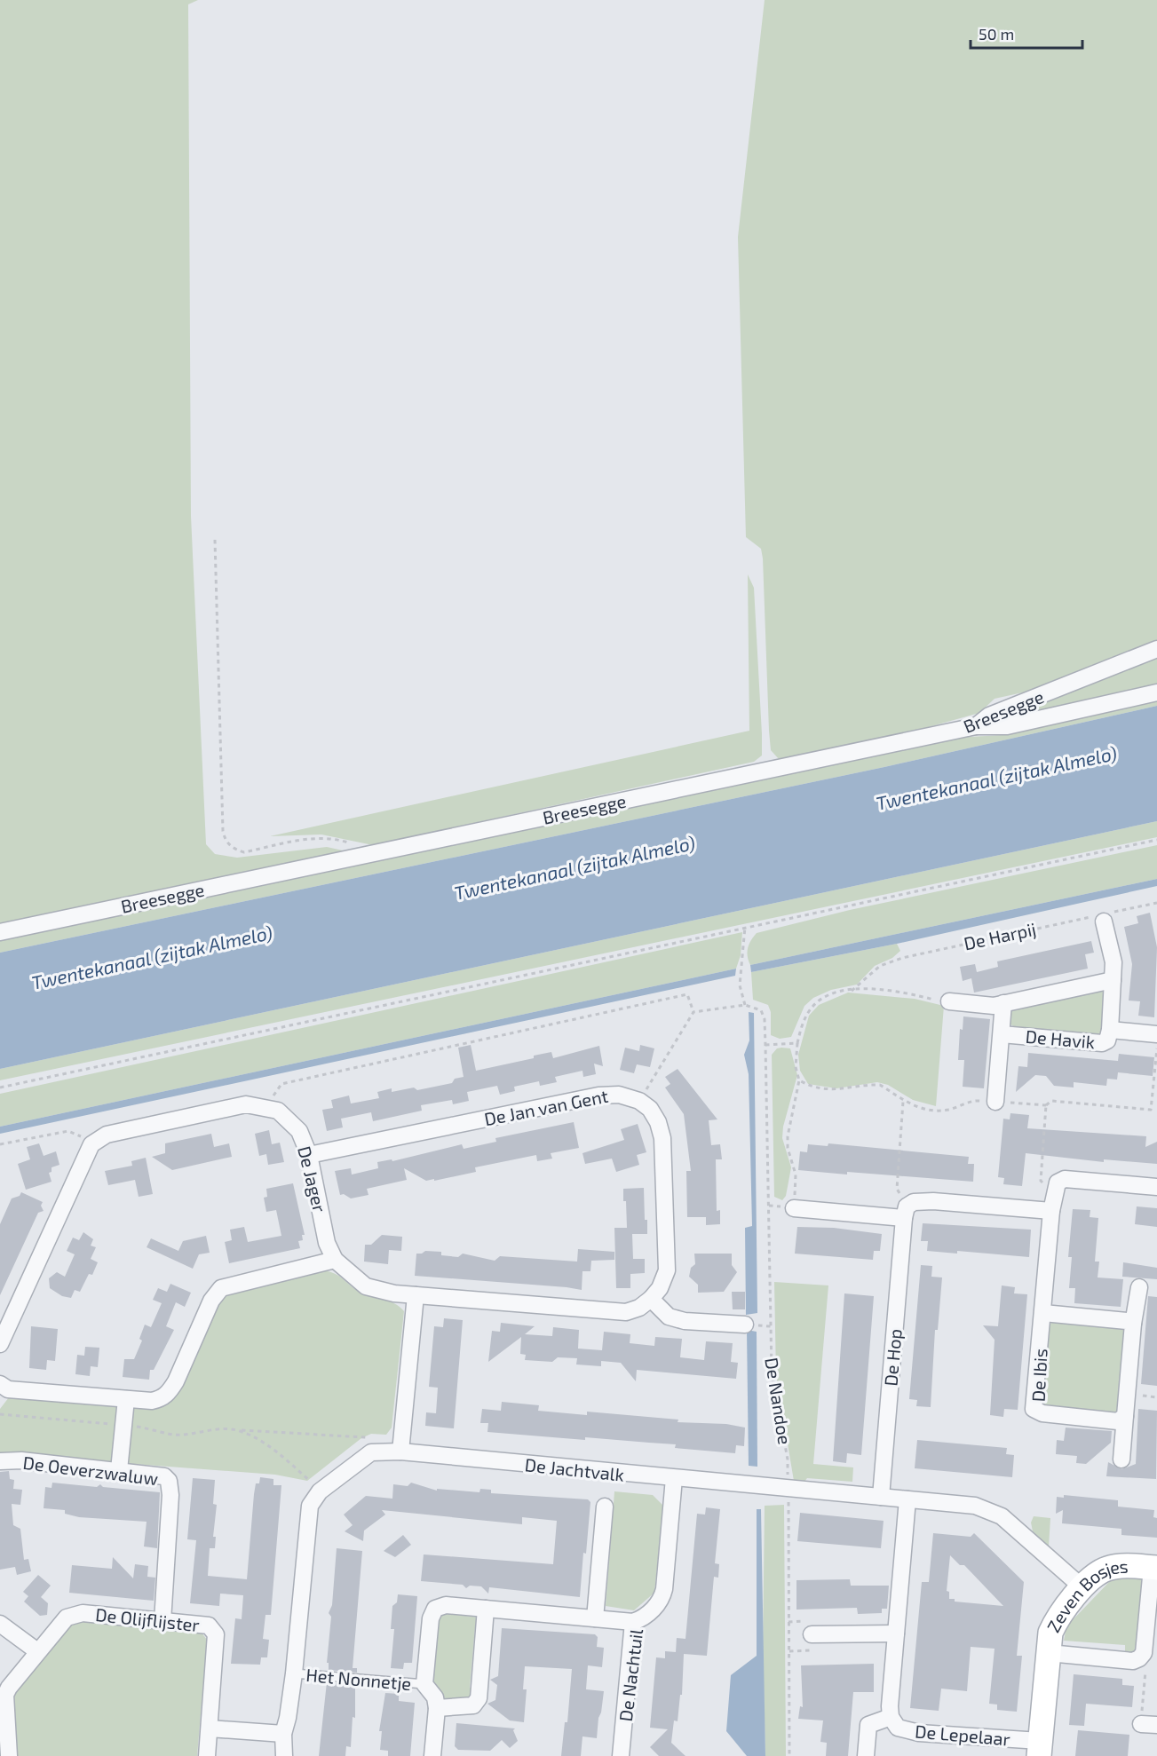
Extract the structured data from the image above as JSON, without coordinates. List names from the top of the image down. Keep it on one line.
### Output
{"streets":{"street":["Breesegge","De Havik","De Jan van Gent","De Jager","De Hop","De Ibis","De Jachtvalk","De Oeverzwaluw","Zeven Bosjes","De Olijflijster","De Nachtuil","De Lepelaar"],"lane":["Het Nonnetje"],"path":["De Harpij","De Nandoe"]},"crossings":[["De Harpij","De Havik"],["De Jan van Gent","De Jager"],["De Hop","De Jachtvalk"],["De Nandoe","De Jachtvalk"],["De Jachtvalk","Zeven Bosjes"],["De Jachtvalk","De Nachtuil"],["De Jachtvalk","Het Nonnetje"],["De Jachtvalk","De Lepelaar"],["De Oeverzwaluw","De Olijflijster"],["Zeven Bosjes","De Lepelaar"]],"water":["Twentekanaal (zijtak Almelo)"],"scale_bar":"50 m"}
